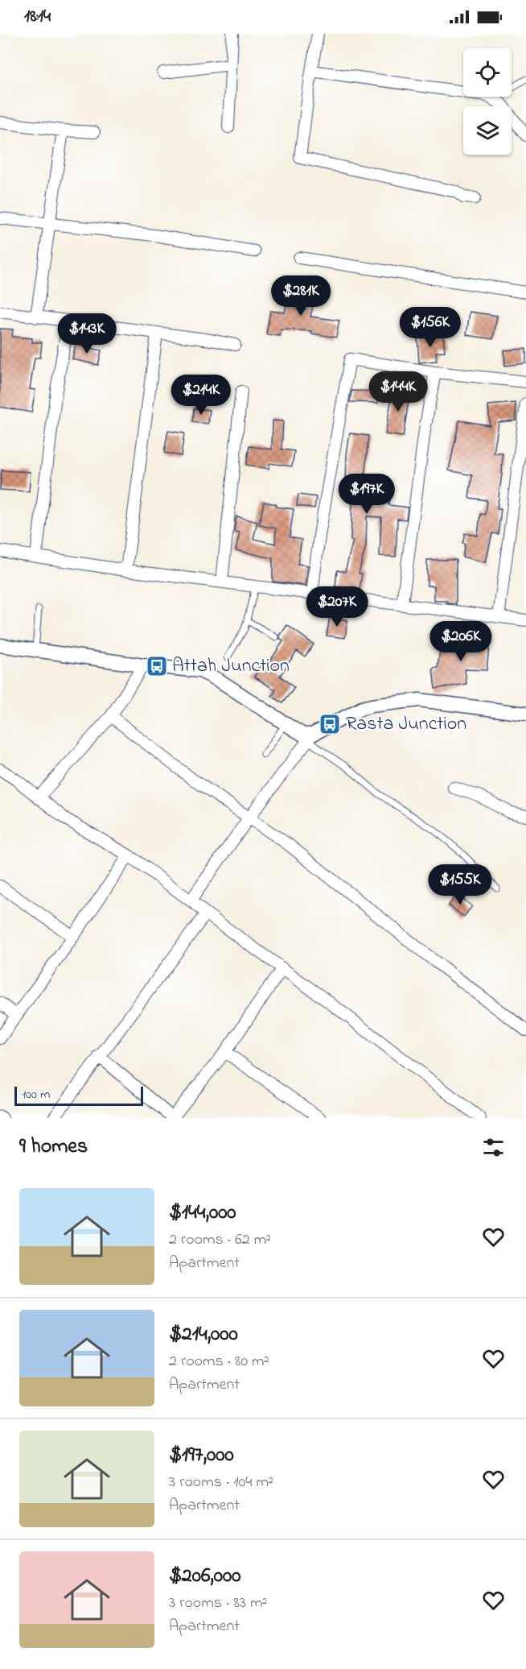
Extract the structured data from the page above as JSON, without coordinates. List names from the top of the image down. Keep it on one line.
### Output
{"places":{"bus stop":["Attah Junction","Rasta Junction"]},"scale_bar":"100 m","page":{"status":"18:14","price":["$281K","$156K","$143K","$144K","$214K","$197K","$207K","$206K","$155K"],"scale":"100 m","heading":"9 homes","list":[{"name":"$144,000","note":"2 rooms · 62 m² · Apartment"},{"name":"$214,000","note":"2 rooms · 80 m² · Apartment"},{"name":"$197,000","note":"3 rooms · 104 m² · Apartment"},{"name":"$206,000","note":"3 rooms · 83 m² · Apartment"}]}}
